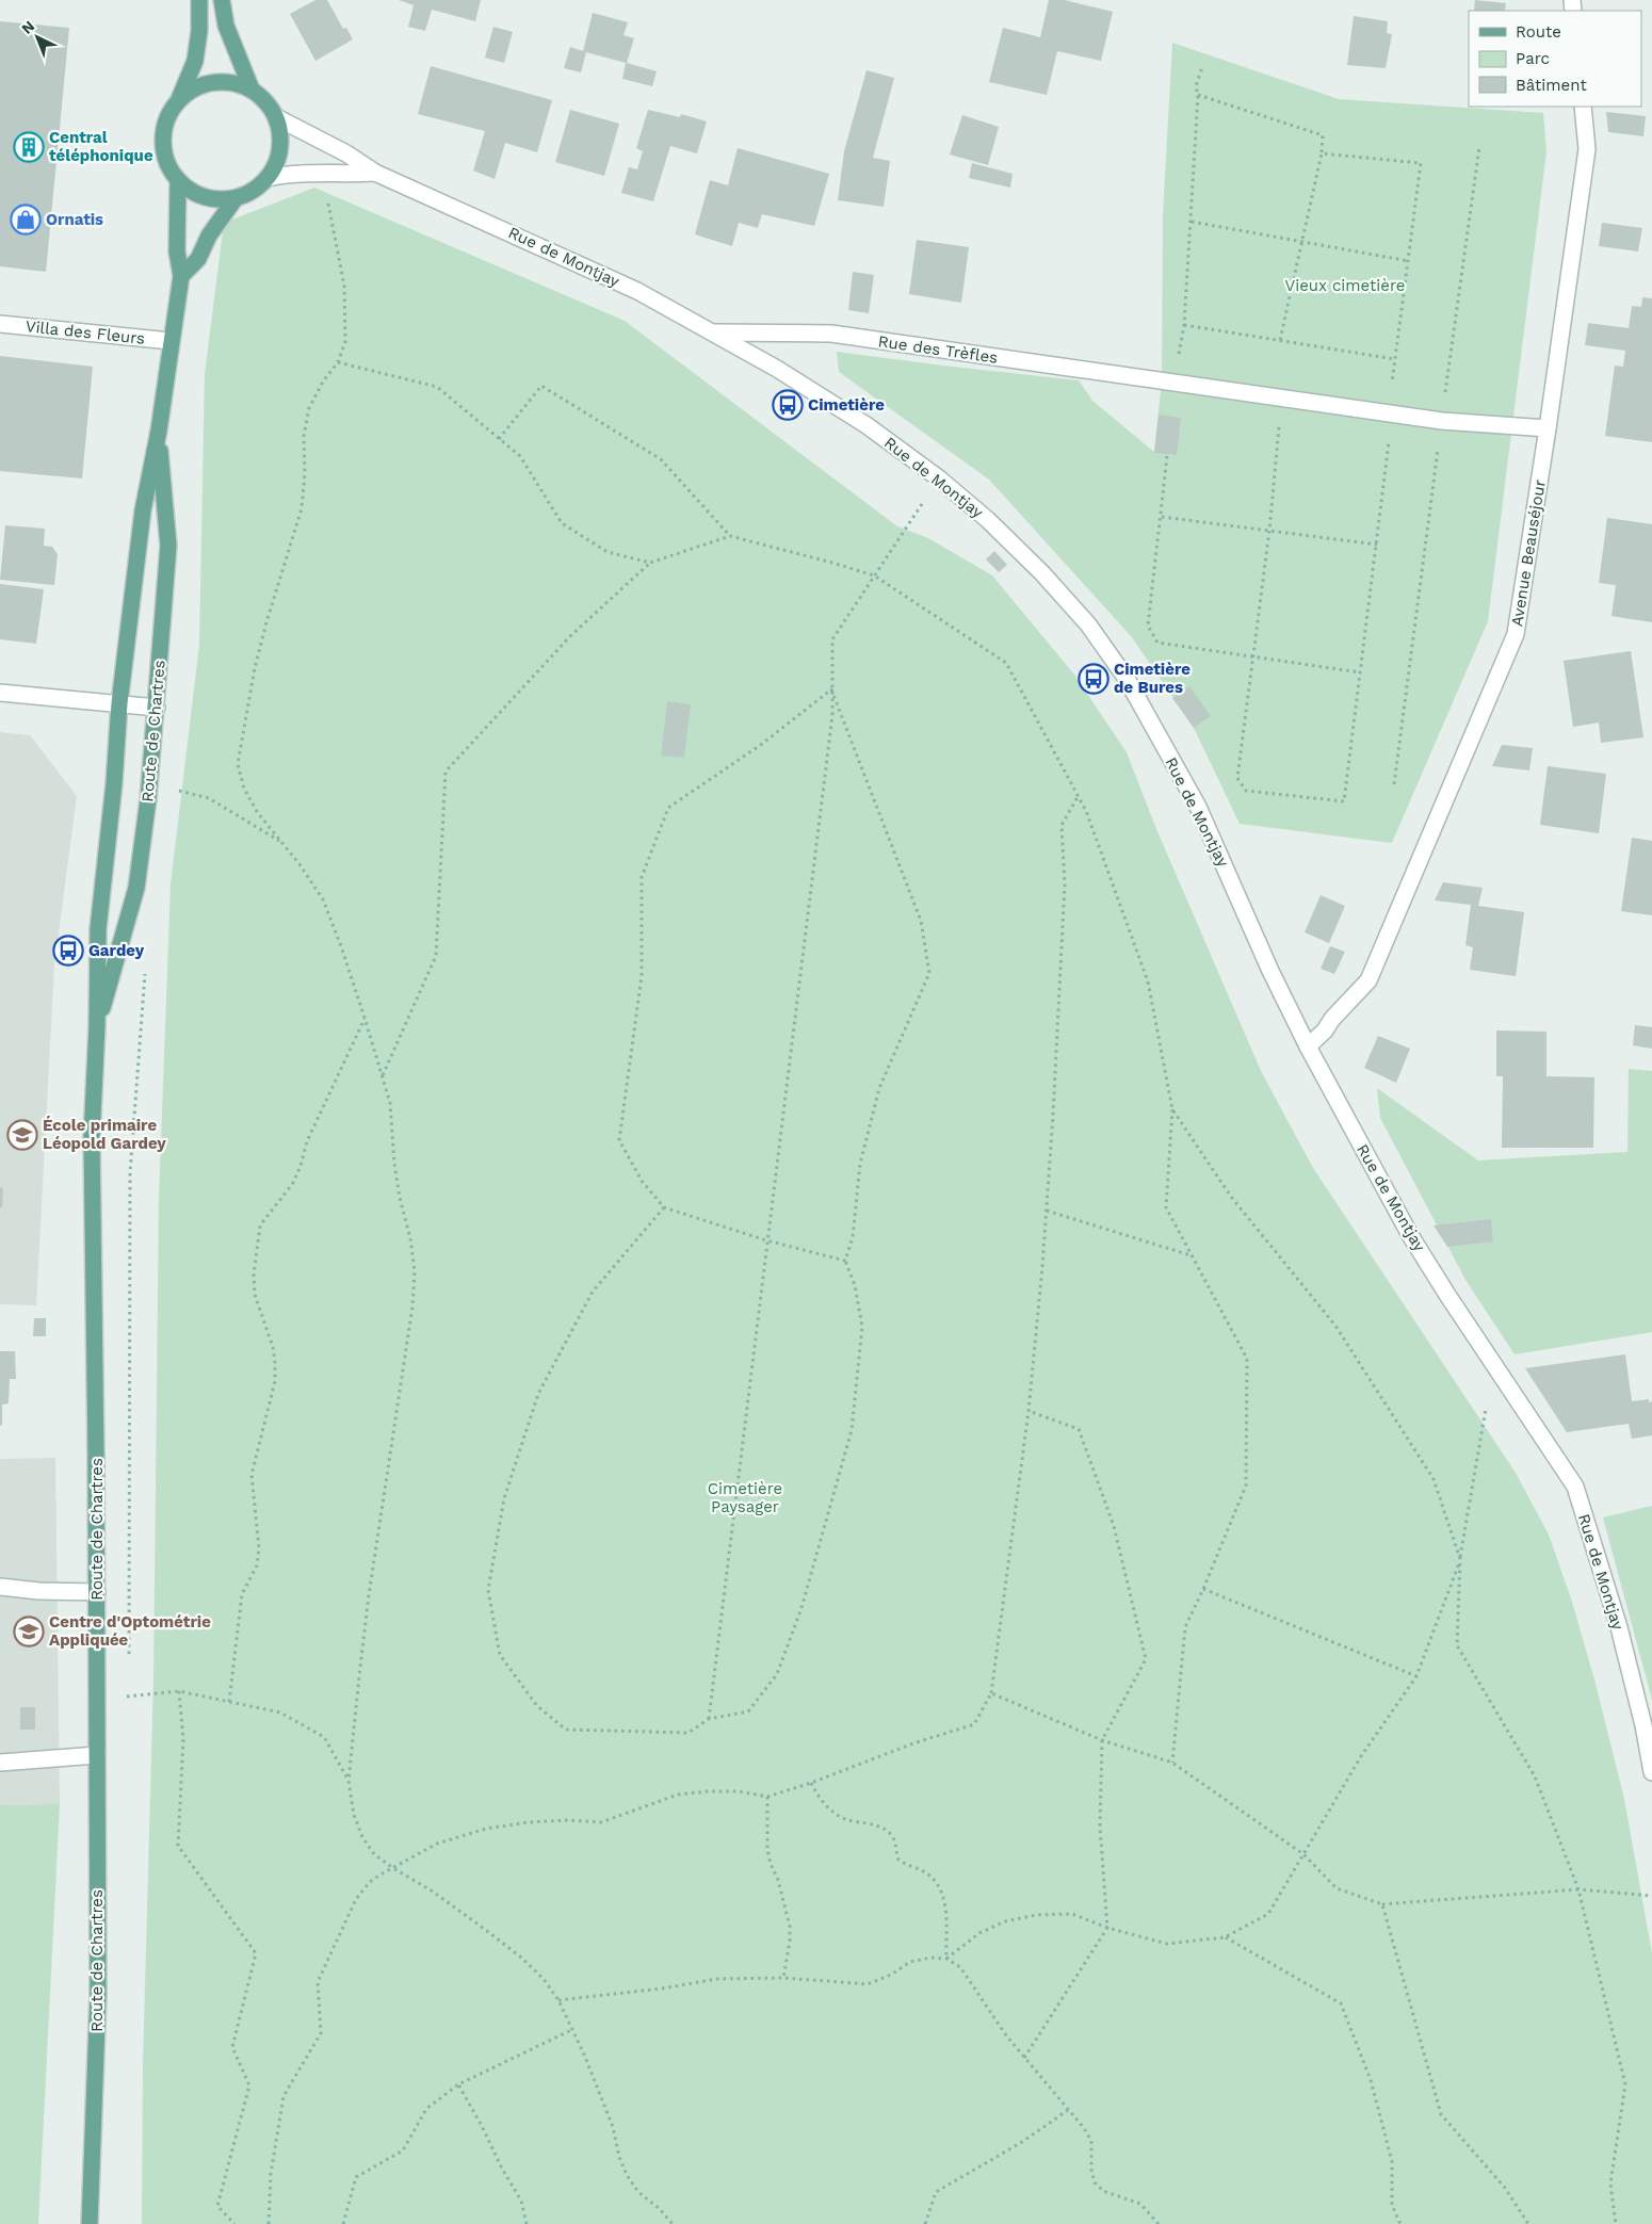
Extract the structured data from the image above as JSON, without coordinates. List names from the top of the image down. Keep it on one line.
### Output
{"streets":{"main road":["Route de Chartres"],"street":["Rue de Montjay","Villa des Fleurs","Rue des Trèfles","Avenue Beauséjour"]},"crossings":[["Rue de Montjay","Rue des Trèfles"],["Rue de Montjay","Avenue Beauséjour"],["Rue de Montjay","Route de Chartres"],["Villa des Fleurs","Route de Chartres"],["Rue des Trèfles","Avenue Beauséjour"]],"parks":["Vieux cimetière","Cimetière Paysager"],"places":{"building":["Central téléphonique"],"shop":["Ornatis"],"bus stop":["Cimetière","Cimetière de Bures","Gardey"],"school or university":["École primaire Léopold Gardey","Centre d'Optométrie Appliquée"]},"legend":["Route","Parc","Bâtiment"],"north":"top left"}
